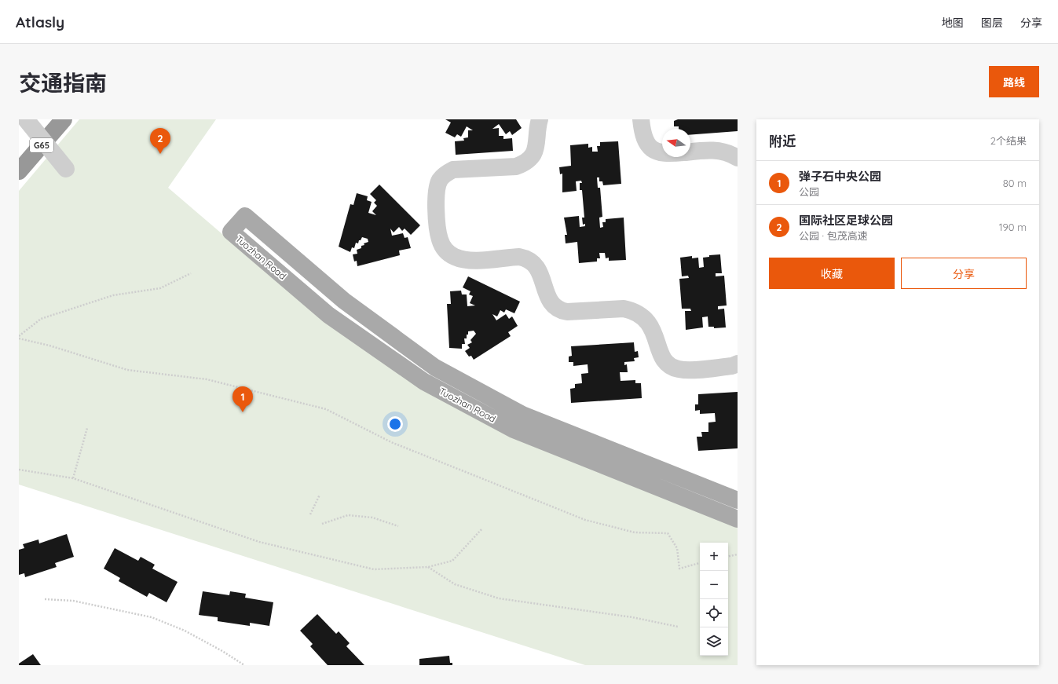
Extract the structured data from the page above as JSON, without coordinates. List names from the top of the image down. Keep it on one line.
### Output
{"streets":{"highway":["G65"],"main road":["Tuozhan Road"]},"north":"left","page":{"header":"Atlasly","nav":["地图","图层","分享"],"title":"交通指南","buttons":["路线",["收藏","分享"]],"heading":["附近","2个结果"],"pins":["2","1"],"list":[{"mark":"1","name":"弹子石中央公园","note":"公园","value":"80 m"},{"mark":"2","name":"国际社区足球公园","note":"公园 · 包茂高速","value":"190 m"}],"map_buttons":["+","−"]}}
